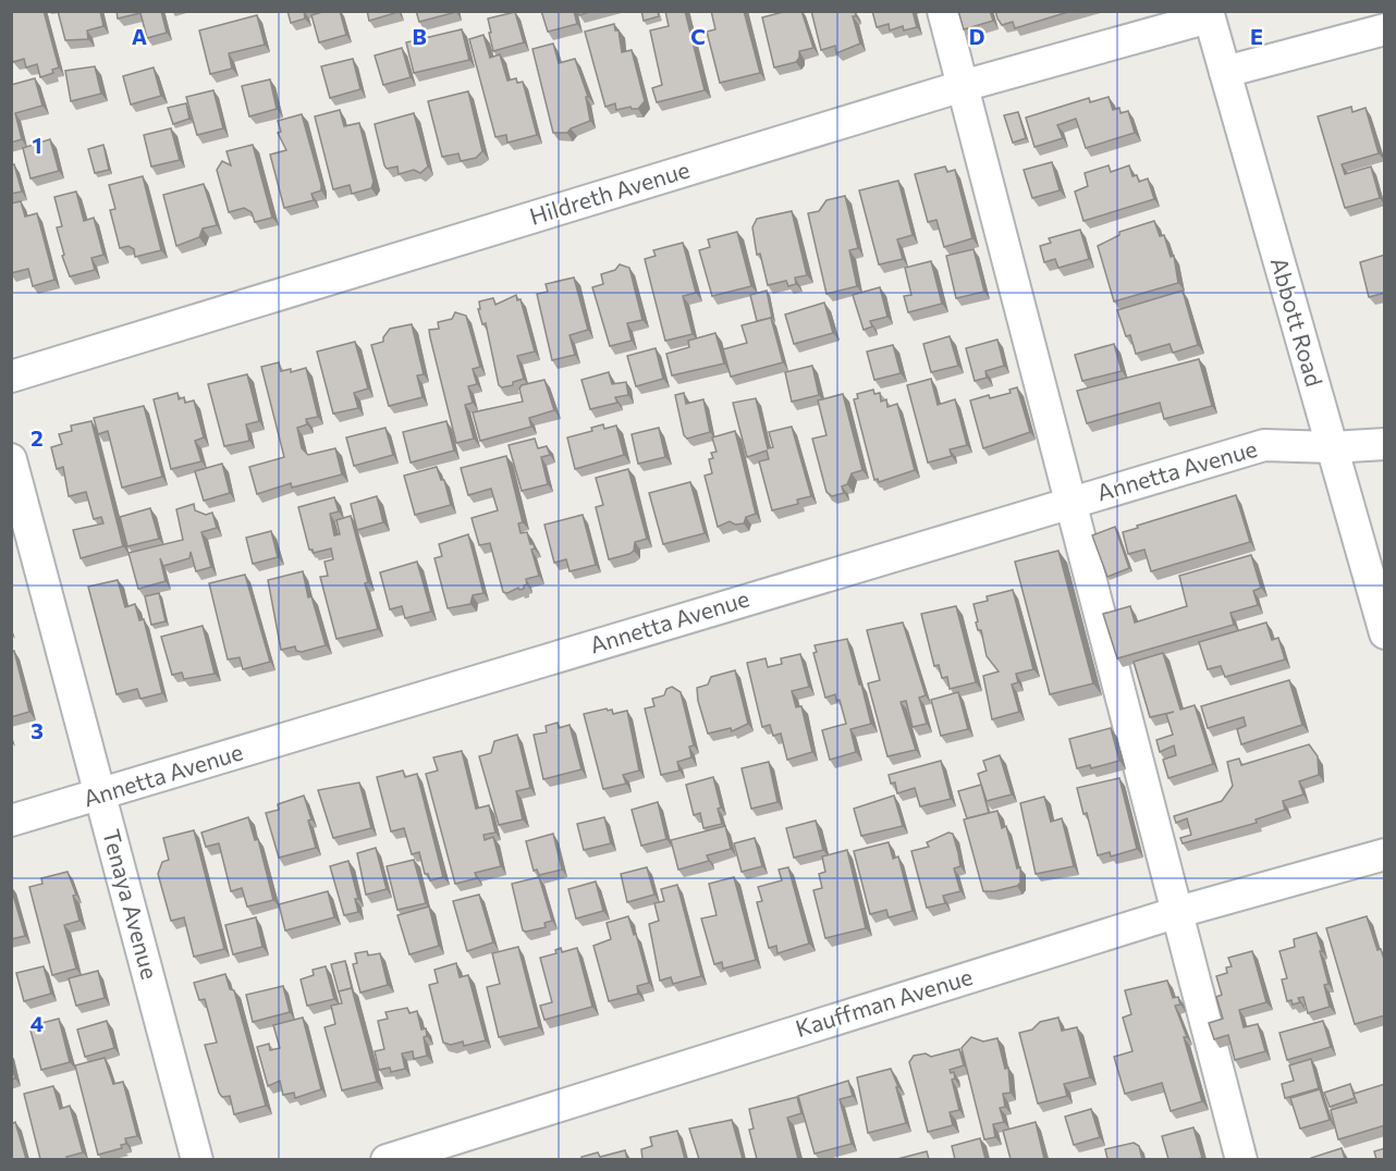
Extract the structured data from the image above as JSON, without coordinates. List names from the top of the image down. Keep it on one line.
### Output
{"streets":{"street":["Hildreth Avenue","Abbott Road","Annetta Avenue","Tenaya Avenue","Kauffman Avenue"]},"crossings":[["Hildreth Avenue","Abbott Road"],["Abbott Road","Annetta Avenue"],["Annetta Avenue","Tenaya Avenue"]],"grid":{"columns":["A","B","C","D","E"],"rows":["1","2","3","4"]}}
